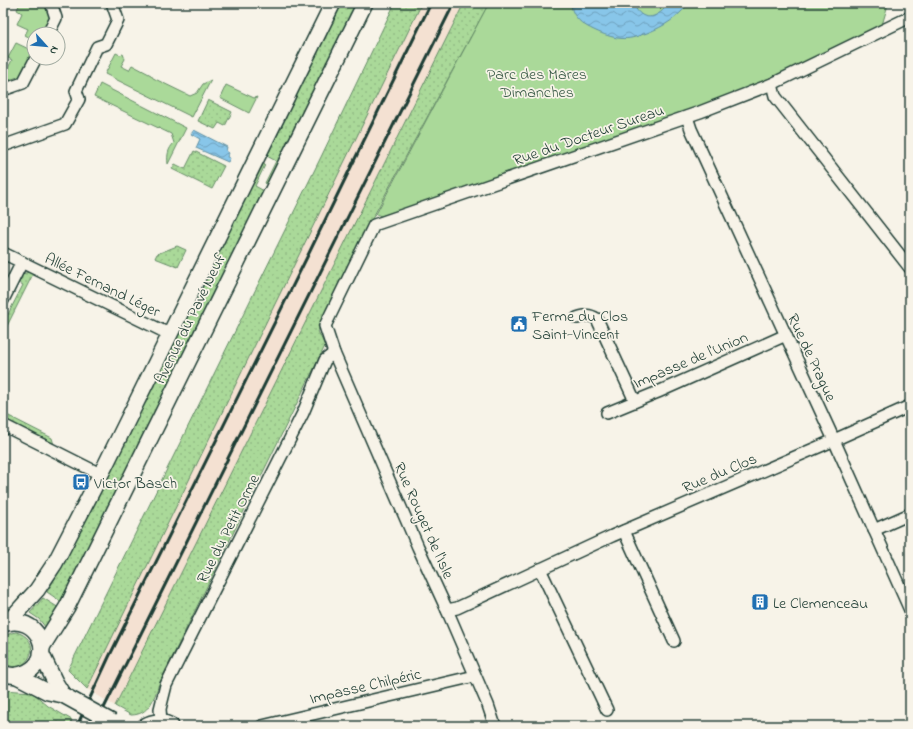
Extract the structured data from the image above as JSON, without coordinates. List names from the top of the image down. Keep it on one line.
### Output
{"streets":{"main road":["Avenue du Pavé Neuf"],"street":["Rue du Docteur Sureau","Allée Fernand Léger","Rue de Prague","Impasse de l'Union","Rue du Clos","Rue Rouget de l'Isle","Rue du Petit Orme","Impasse Chilpéric"]},"crossings":[["Rue du Docteur Sureau","Rue de Prague"],["Rue du Docteur Sureau","Rue Rouget de l'Isle"],["Allée Fernand Léger","Avenue du Pavé Neuf"],["Rue de Prague","Impasse de l'Union"],["Rue de Prague","Rue du Clos"],["Rue du Clos","Rue Rouget de l'Isle"],["Rue Rouget de l'Isle","Rue du Petit Orme"],["Rue Rouget de l'Isle","Impasse Chilpéric"]],"parks":["Parc des Mares Dimanches"],"places":{"public building":["Ferme du Clos Saint-Vincent"],"bus stop":["Victor Basch"],"building":["Le Clemenceau"]},"north":"bottom right"}
